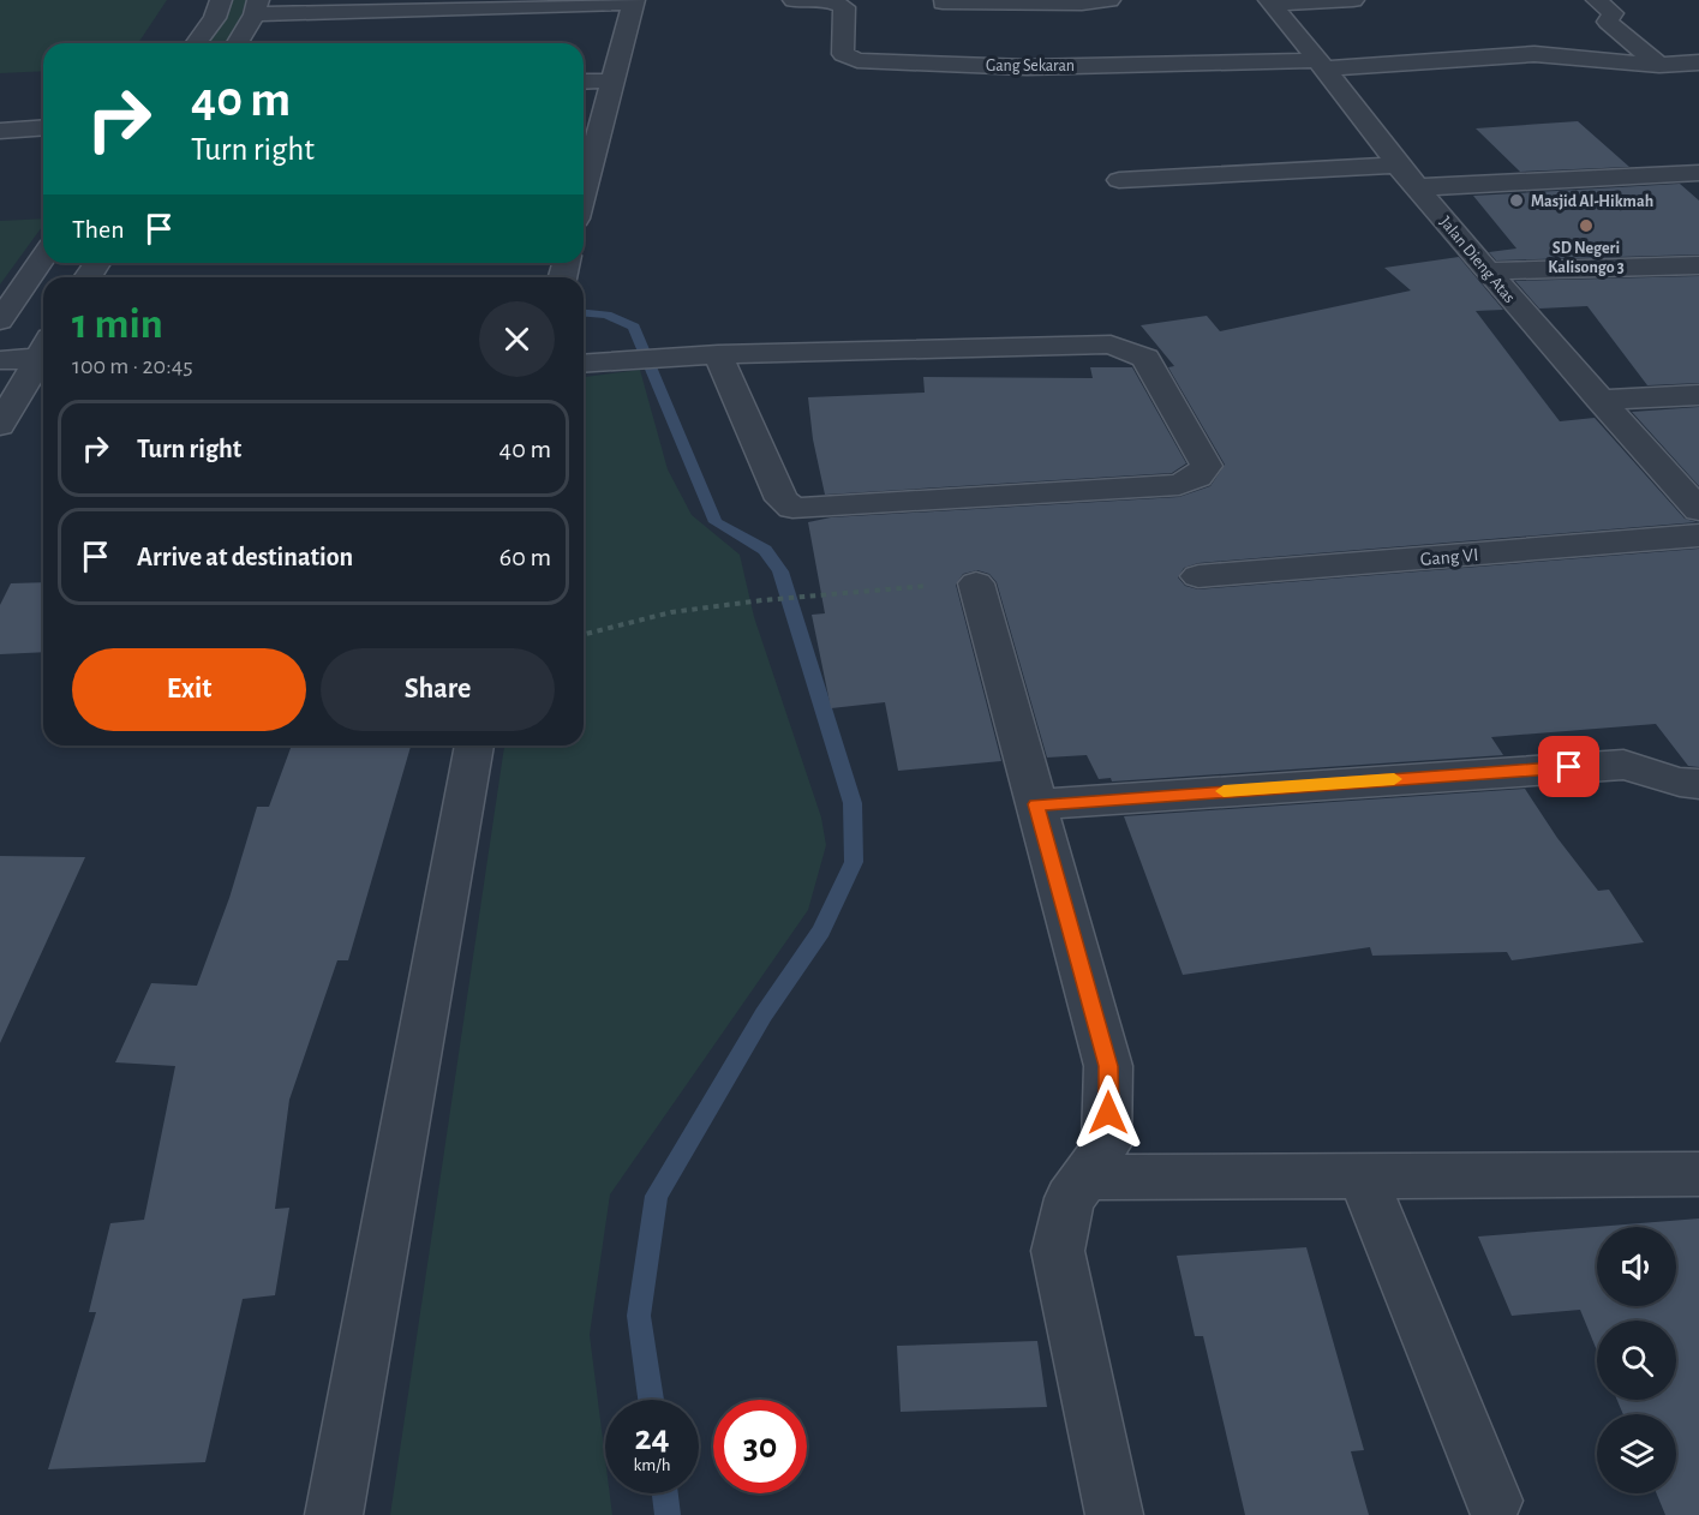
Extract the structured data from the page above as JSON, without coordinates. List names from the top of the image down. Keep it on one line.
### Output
{"streets":{"street":["Gang Sekaran","Jalan Dieng Atas","Gang VI"]},"crossings":[["Gang Sekaran","Jalan Dieng Atas"]],"places":["Masjid Al-Hikmah","SD Negeri Kalisongo 3"],"page":{"turn":["40 m","Turn right"],"then":"Then","heading":["1 min","100 m · 20:45"],"list":[{"name":"Turn right","value":"40 m"},{"name":"Arrive at destination","value":"60 m"}],"buttons":["Exit","Share"],"speed":"24 km/h","limit":"30"}}
